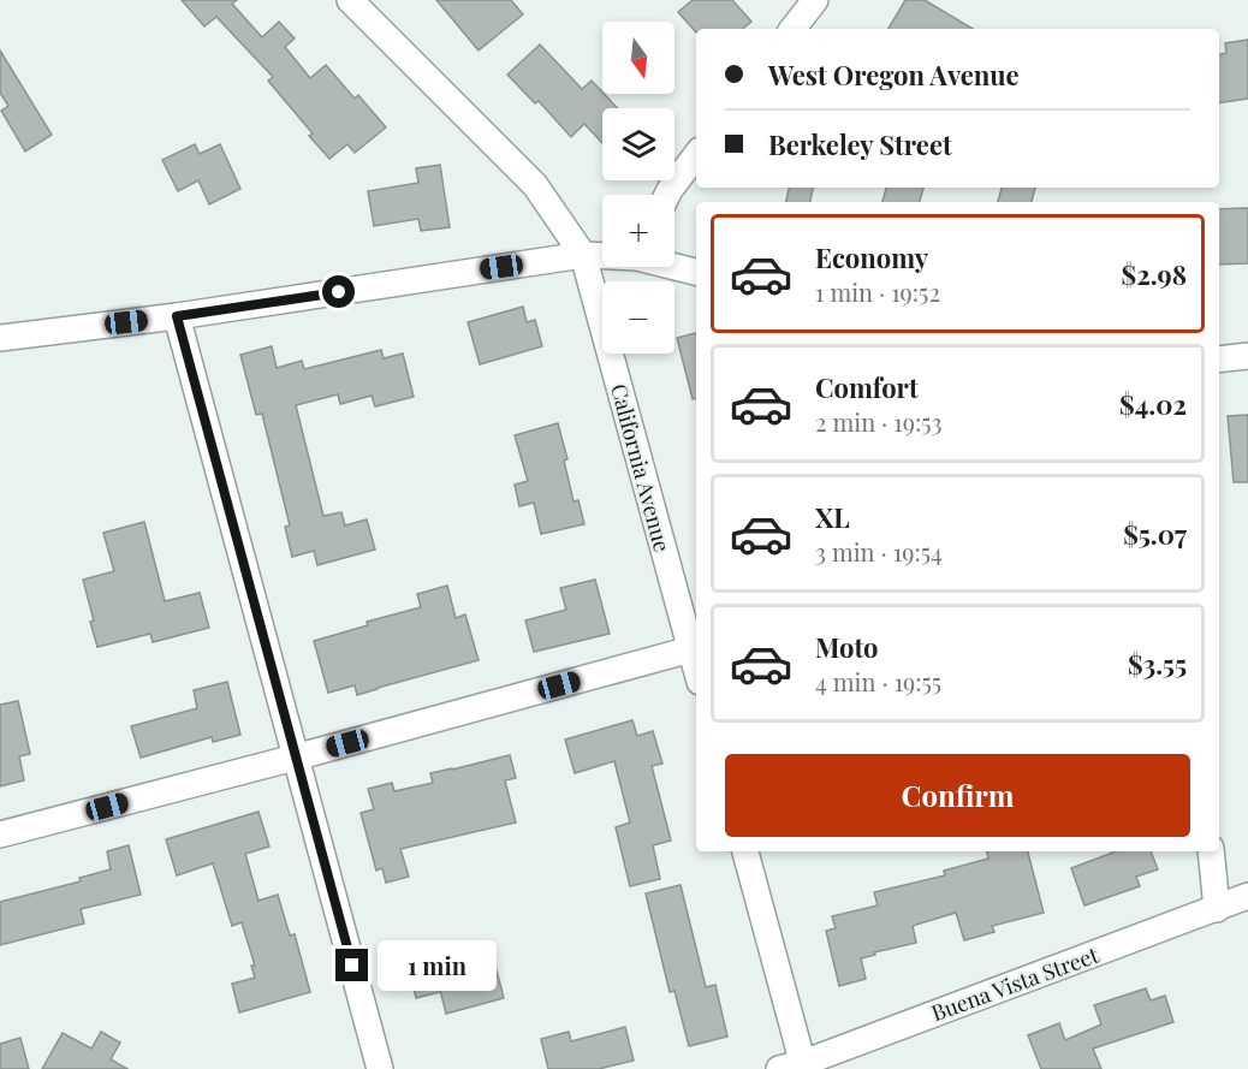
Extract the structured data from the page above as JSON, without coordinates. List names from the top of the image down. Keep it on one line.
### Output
{"streets":{"street":["California Avenue","Buena Vista Street"]},"north":"bottom","page":{"map_buttons":["+","−"],"banner":["West Oregon Avenue","Berkeley Street"],"list":[{"name":"Economy","note":"1 min · 19:52","value":"$2.98"},{"name":"Comfort","note":"2 min · 19:53","value":"$4.02"},{"name":"XL","note":"3 min · 19:54","value":"$5.07"},{"name":"Moto","note":"4 min · 19:55","value":"$3.55"}],"buttons":"Confirm","bubble":"1 min"}}
